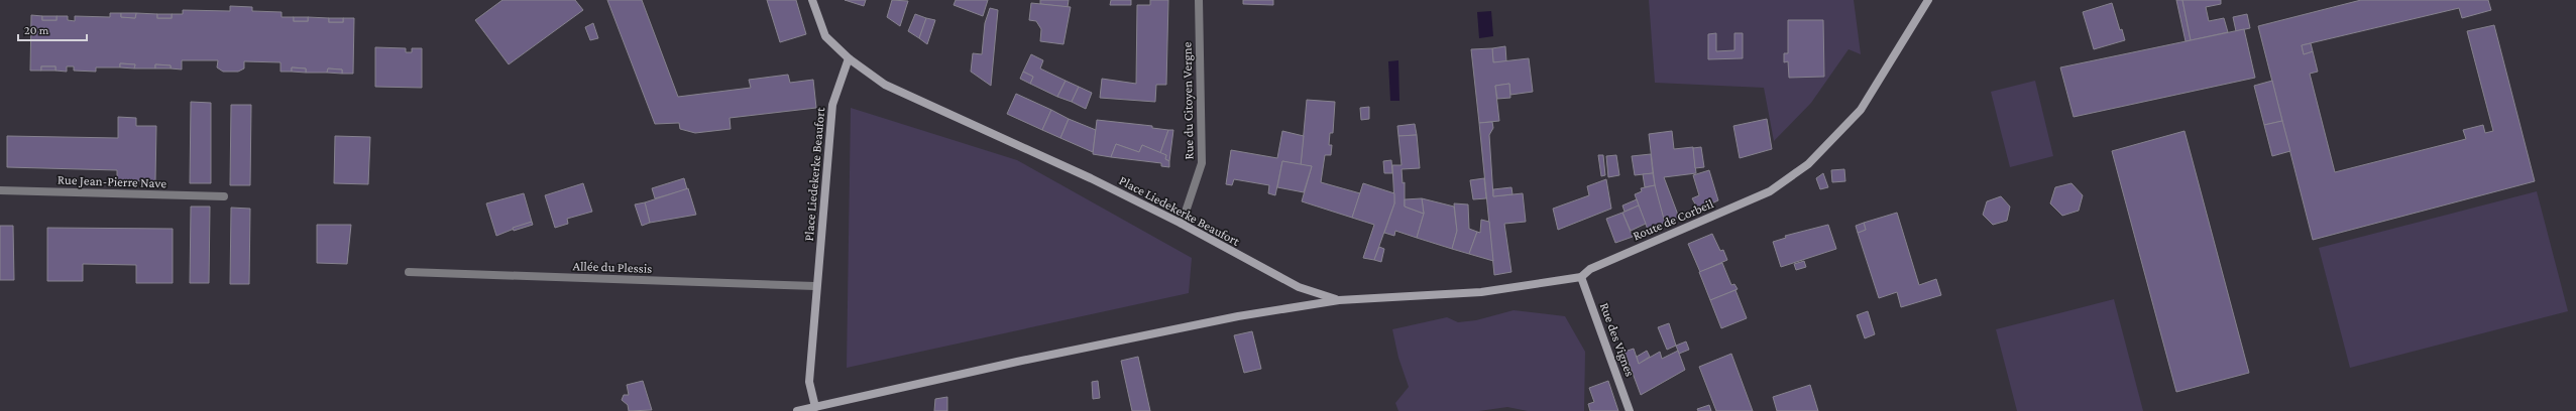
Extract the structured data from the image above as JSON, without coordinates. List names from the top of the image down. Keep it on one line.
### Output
{"streets":{"street":["Rue du Citoyen Vergne","Place Liedekerke Beaufort","Rue Jean-Pierre Nave","Route de Corbeil","Allée du Plessis","Rue des Vignes"]},"crossings":[["Rue du Citoyen Vergne","Place Liedekerke Beaufort"],["Place Liedekerke Beaufort","Route de Corbeil"],["Place Liedekerke Beaufort","Allée du Plessis"],["Route de Corbeil","Rue des Vignes"]],"scale_bar":"20 m"}
